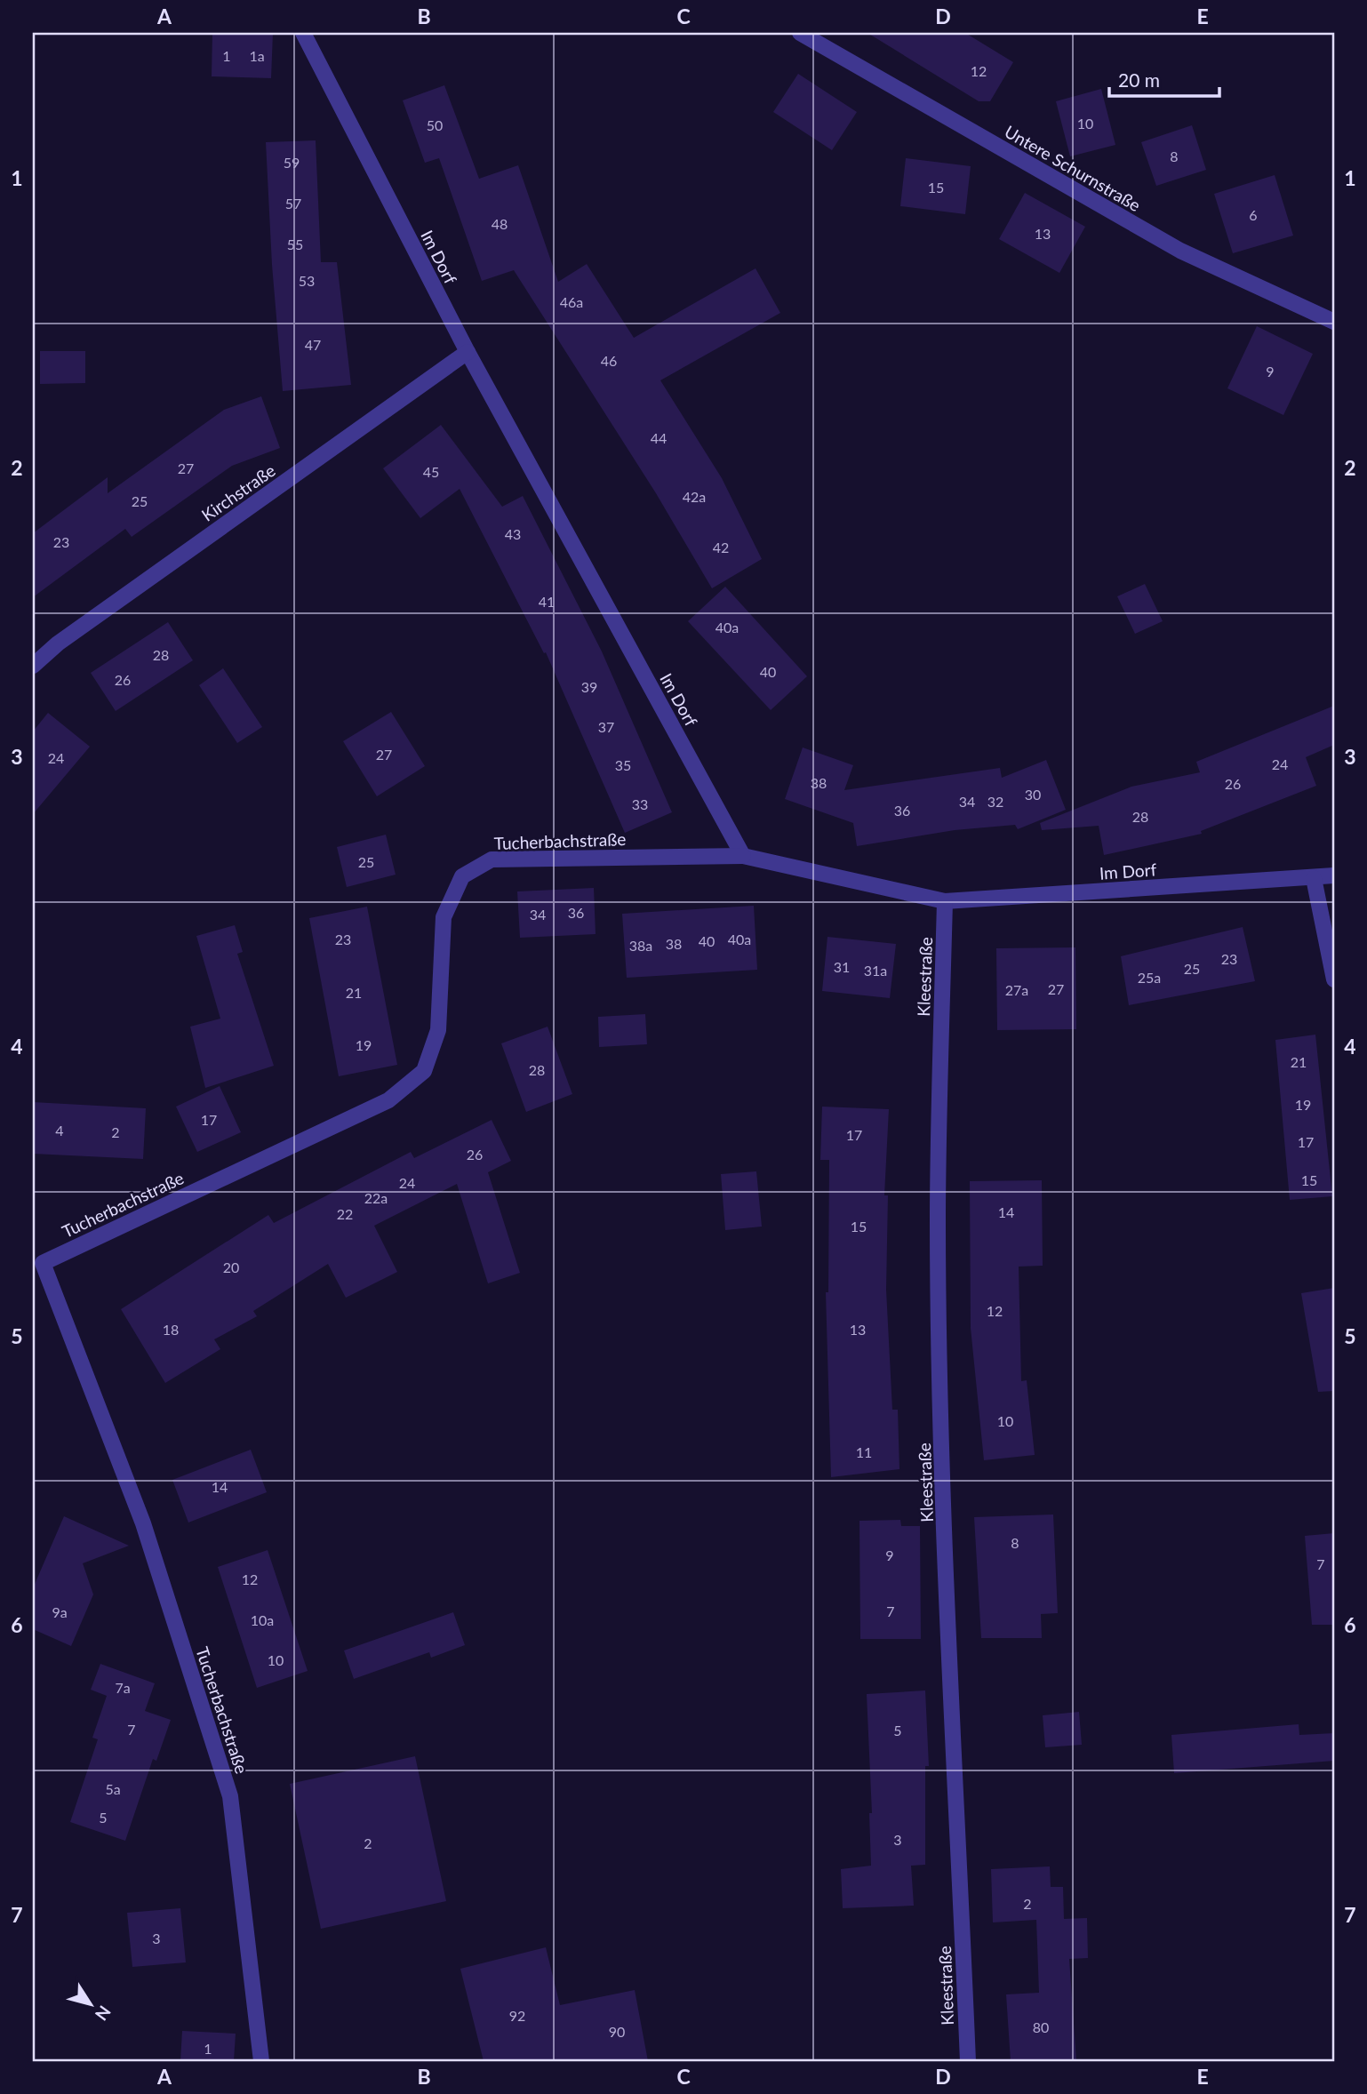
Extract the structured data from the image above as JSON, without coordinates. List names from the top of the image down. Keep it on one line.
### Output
{"streets":{"street":["Untere Schurnstraße","Im Dorf","Kirchstraße","Tucherbachstraße","Kleestraße"]},"crossings":[["Im Dorf","Kirchstraße"],["Im Dorf","Tucherbachstraße"],["Im Dorf","Kleestraße"]],"house_numbers":["1","1a","12","10","50","8","59","15","57","6","48","13","55","53","46a","47","46","9","44","27","45","42a","25","43","23","42","41","40a","28","40","26","39","37","27","24","24","35","38","26","30","34","32","33","36","28","25","36","34","23","40a","40","38","38a","23","31","25","31a","25a","27","27a","21","19","21","28","19","17","4","2","17","17","26","15","24","22a","14","22","15","20","12","18","13","10","11","14","8","9","7","12","7","9a","10a","10","7a","7","5","5a","5","3","2","2","3","92","80","90","1"],"scale_bar":"20 m","north":"bottom right","grid":{"columns":["A","B","C","D","E"],"rows":["1","2","3","4","5","6","7"]}}
